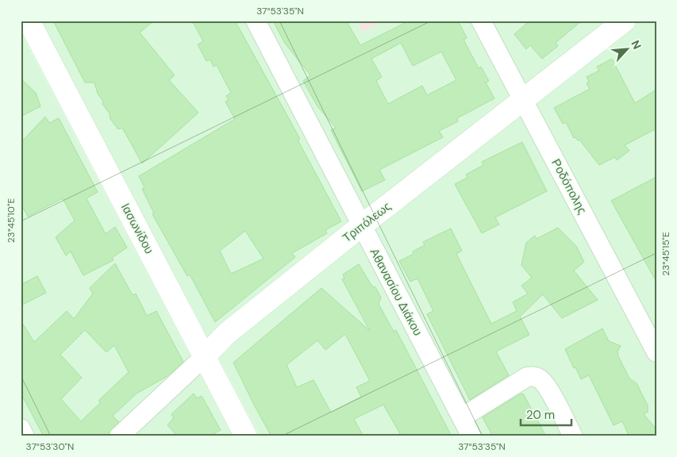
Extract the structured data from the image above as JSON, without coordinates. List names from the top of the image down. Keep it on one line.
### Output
{"streets":{"street":["Ροδόπολης","Τριπόλεως","Ιασωνίδου","Αθανασίου Διάκου"]},"crossings":[["Ροδόπολης","Τριπόλεως"],["Τριπόλεως","Ιασωνίδου"],["Τριπόλεως","Αθανασίου Διάκου"]],"scale_bar":"20 m","north":"top right","coordinates":["37°53'35\"N","23°45'10\"E","23°45'15\"E","37°53'30\"N"]}
